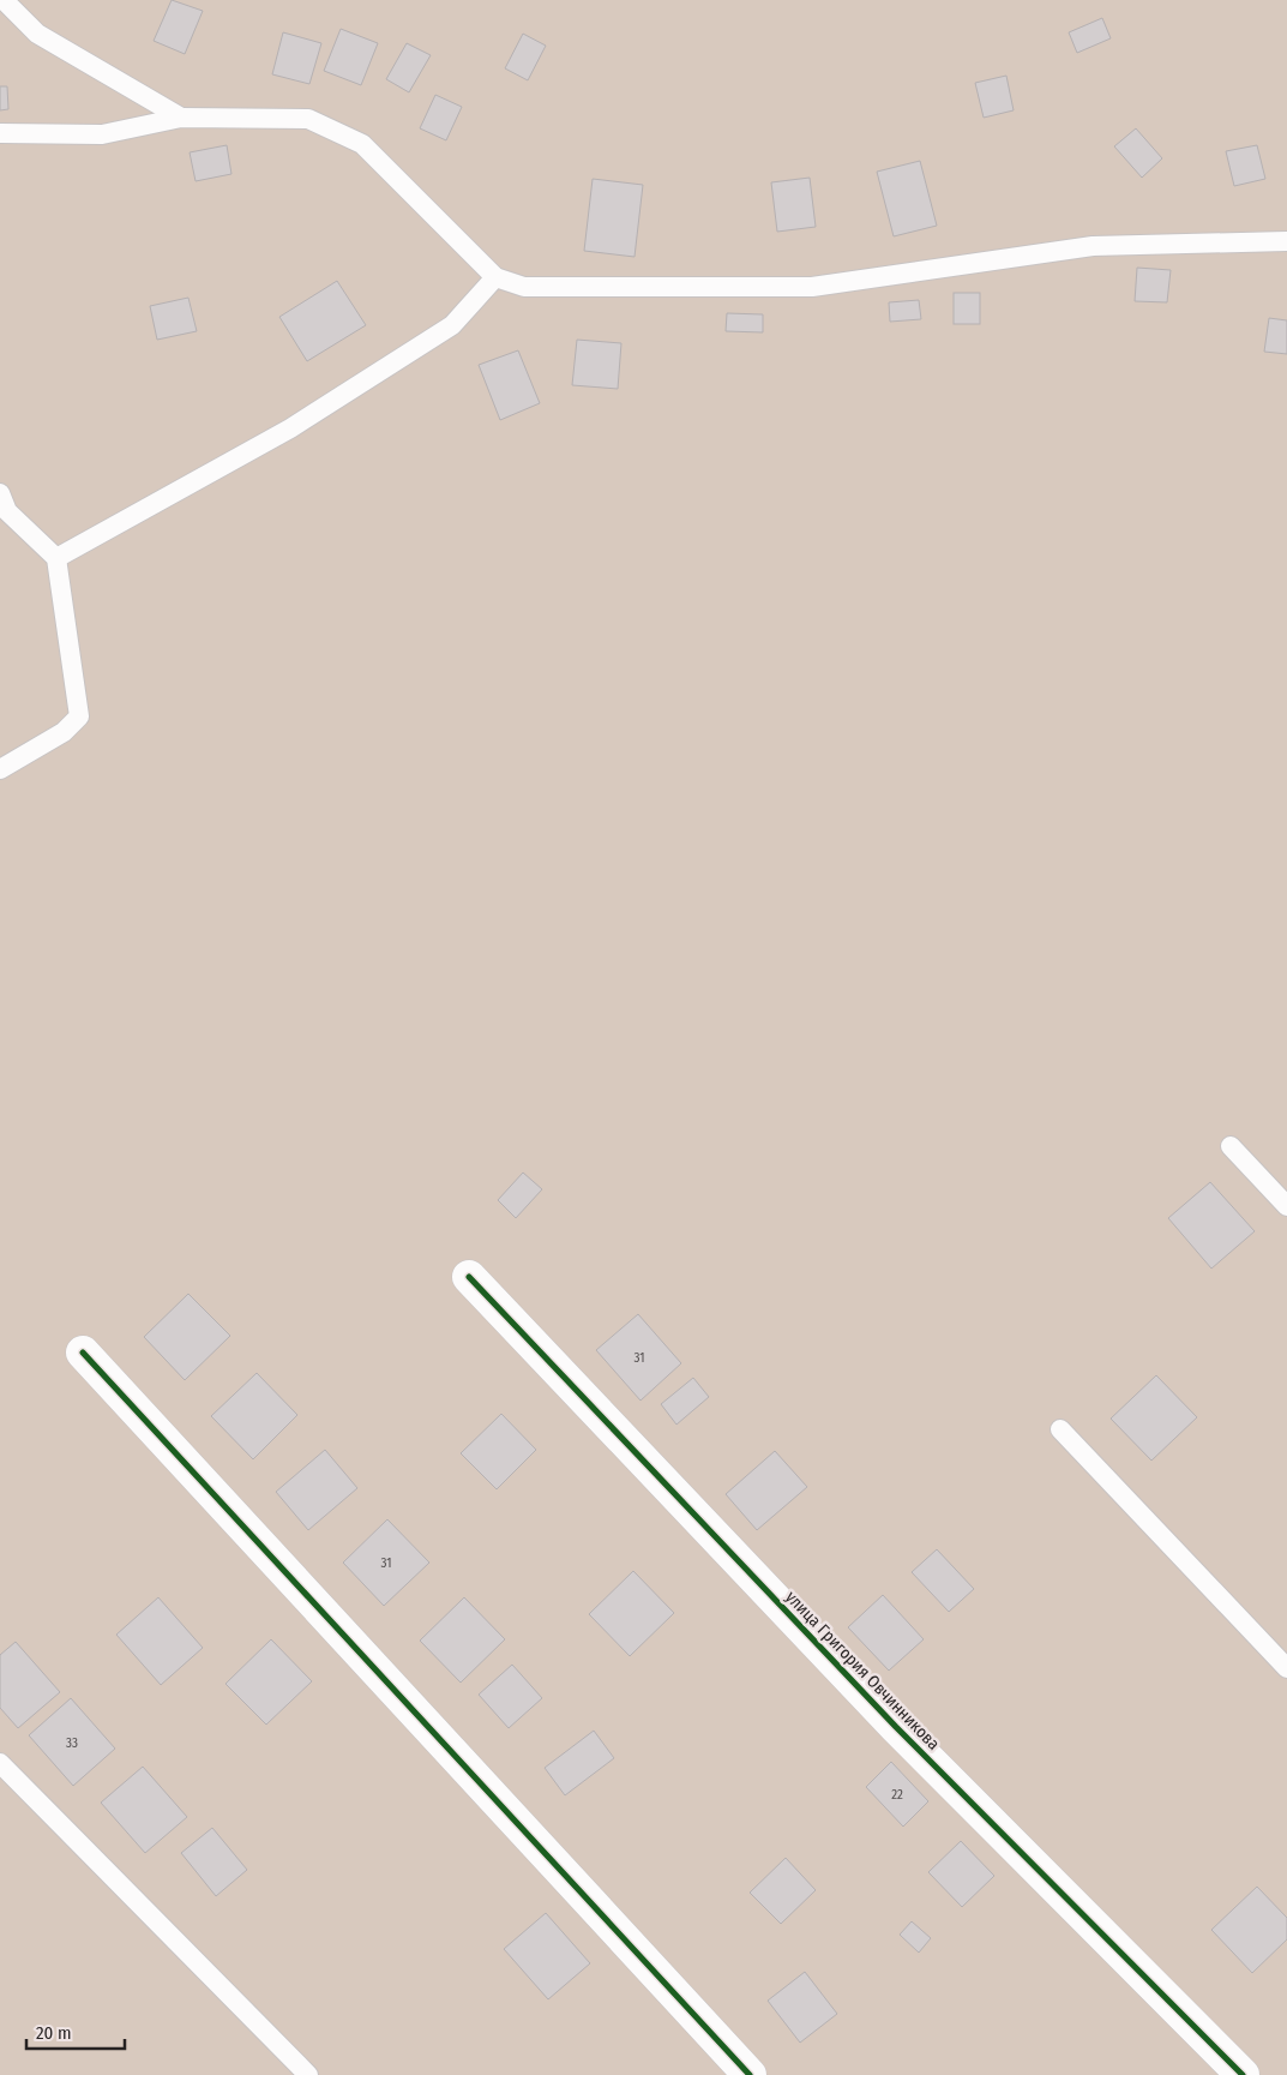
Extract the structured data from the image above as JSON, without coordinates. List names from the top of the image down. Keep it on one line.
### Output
{"streets":{"street":["улица Григория Овчинникова"]},"house_numbers":["31","31","33","22"],"scale_bar":"20 m"}
